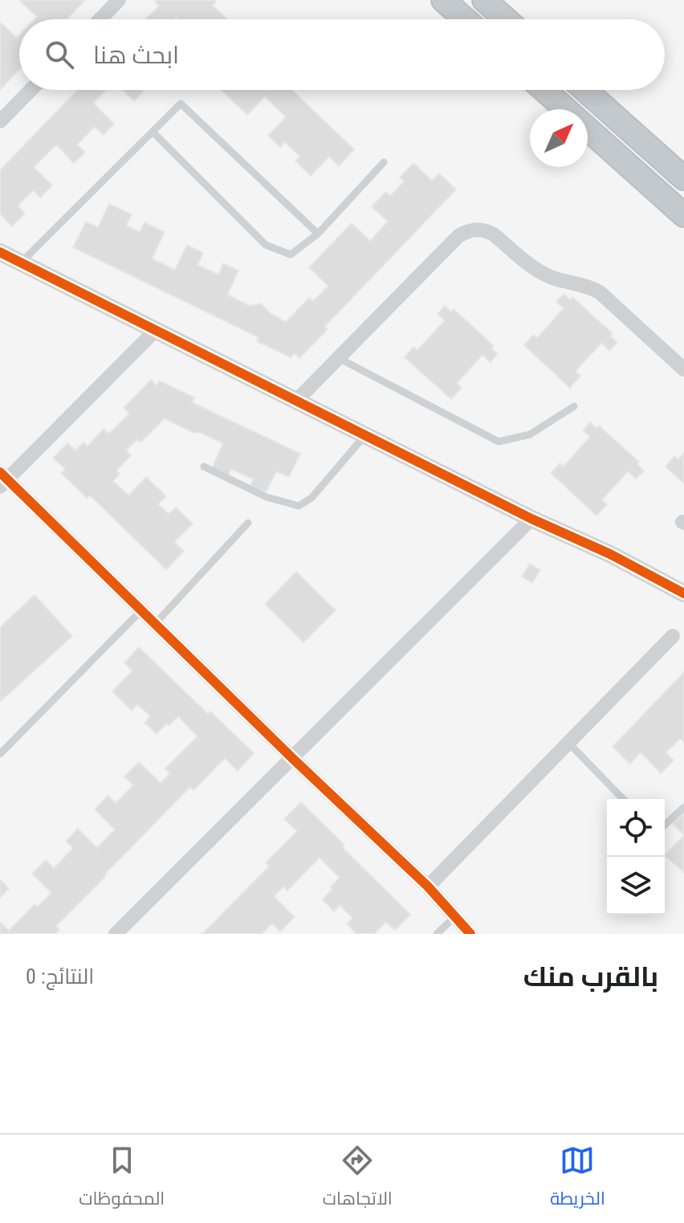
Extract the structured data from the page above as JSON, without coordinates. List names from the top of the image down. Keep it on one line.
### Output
{"north":"top right","page":{"search":"ابحث هنا","heading":["بالقرب منك","النتائج: 0"],"nav":["الخريطة","الاتجاهات","المحفوظات"]}}
